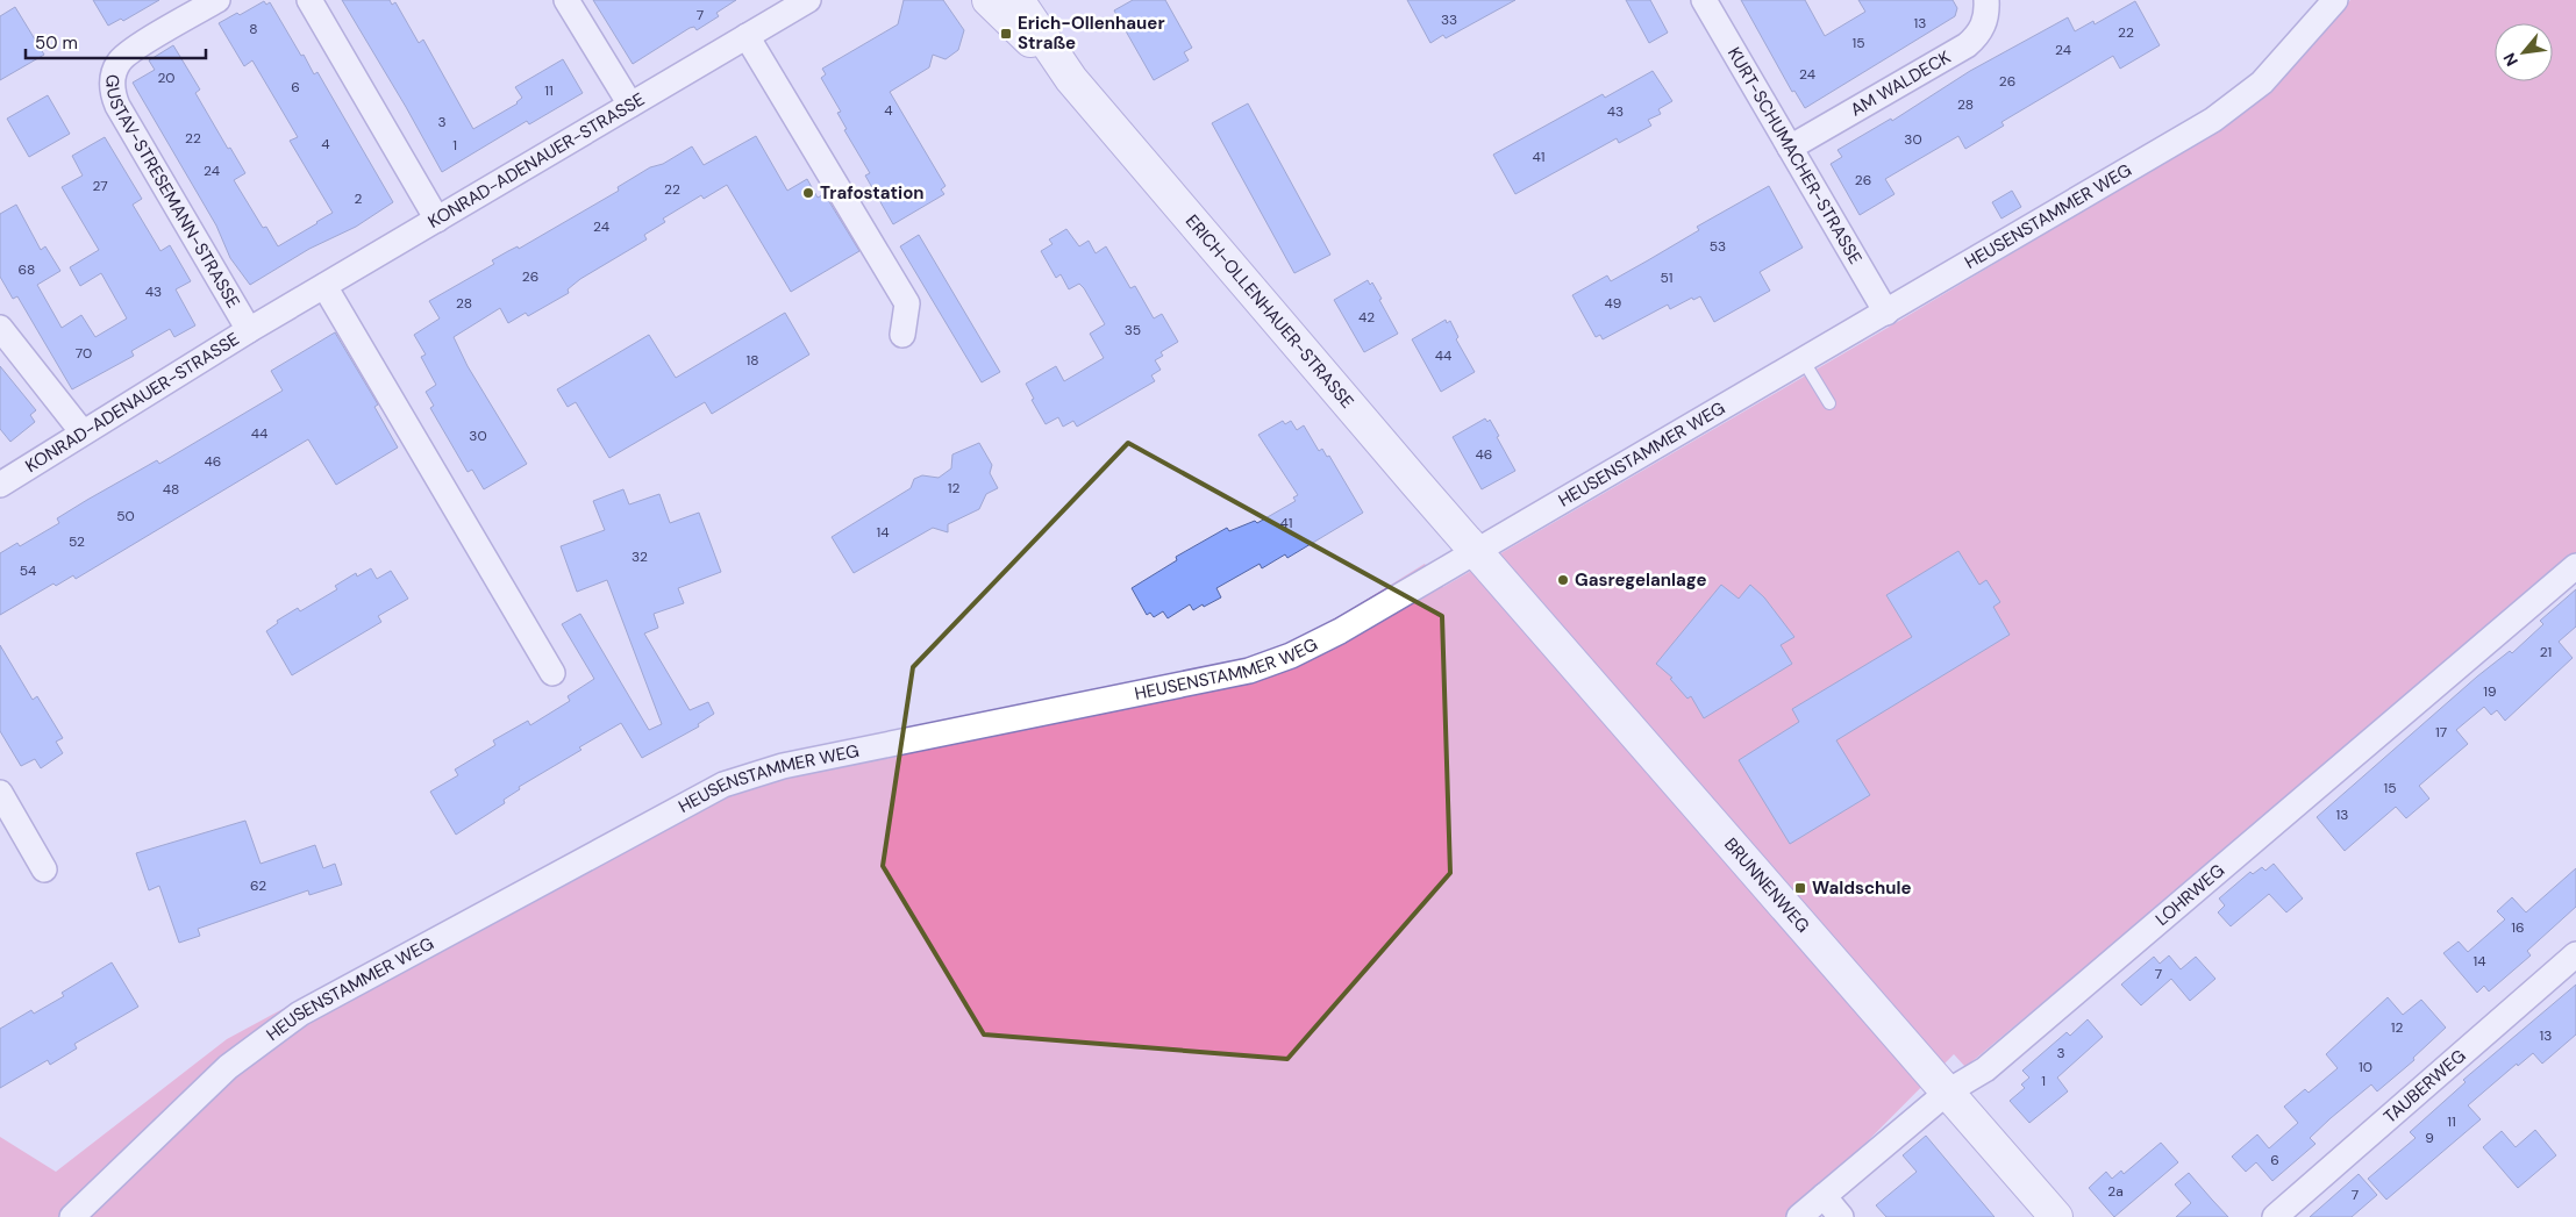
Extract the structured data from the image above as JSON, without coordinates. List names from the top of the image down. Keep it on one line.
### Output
{"streets":{"street":["AM WALDECK","KURT-SCHUMACHER-STRASSE","KONRAD-ADENAUER-STRASSE","GUSTAV-STRESEMANN-STRASSE","HEUSENSTAMMER WEG","ERICH-OLLENHAUER-STRASSE","BRUNNENWEG","LOHRWEG","TAUBERWEG"]},"crossings":[["AM WALDECK","KURT-SCHUMACHER-STRASSE"],["KURT-SCHUMACHER-STRASSE","HEUSENSTAMMER WEG"],["KONRAD-ADENAUER-STRASSE","GUSTAV-STRESEMANN-STRASSE"],["HEUSENSTAMMER WEG","ERICH-OLLENHAUER-STRASSE"],["HEUSENSTAMMER WEG","BRUNNENWEG"],["ERICH-OLLENHAUER-STRASSE","BRUNNENWEG"],["BRUNNENWEG","LOHRWEG"]],"places":{"transit":["Erich-Ollenhauer Straße","Waldschule"],"other":["Trafostation","Gasregelanlage"]},"house_numbers":["7","33","13","8","22","15","24","24","20","26","6","11","28","4","43","3","22","30","4","1","41","24","26","27","22","2","24","53","68","26","51","43","28","49","42","35","70","44","18","44","30","46","46","12","48","50","41","14","52","32","54","21","19","17","15","13","62","16","14","7","12","13","3","10","1","11","9","6","2a","7"],"scale_bar":"50 m","north":"bottom left"}
